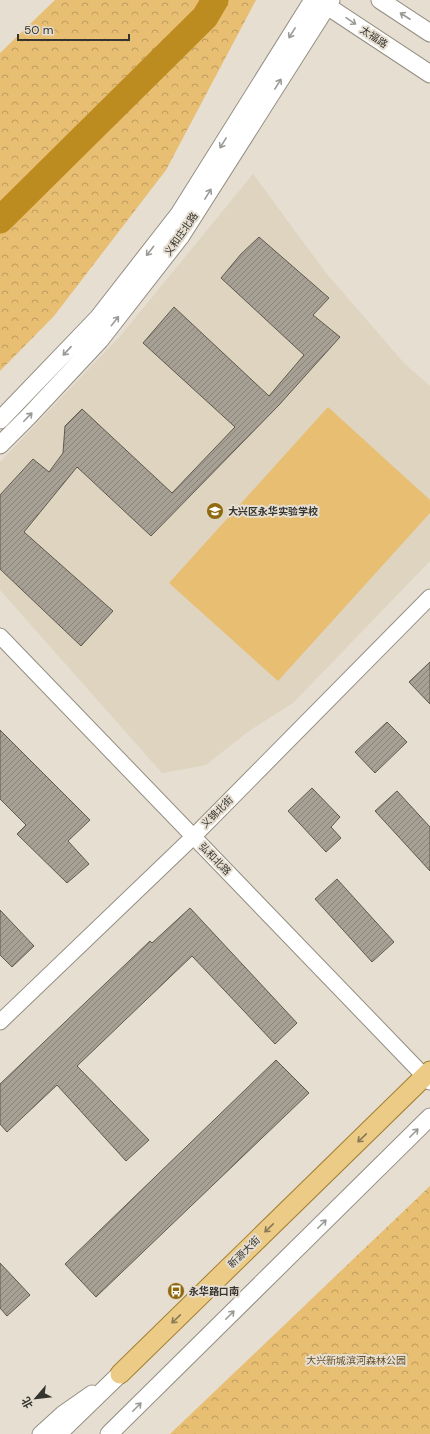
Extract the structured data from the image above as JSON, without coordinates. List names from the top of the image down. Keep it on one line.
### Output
{"streets":{"main road":["太福路","义和庄北路","新源大街"],"street":["义锦北街","弘和北路"]},"crossings":[["太福路","义和庄北路"],["义锦北街","弘和北路"],["弘和北路","新源大街"]],"parks":["大兴新城滨河森林公园"],"places":{"school or university":["大兴区永华实验学校"],"bus stop":["永华路口南"]},"scale_bar":"50 m","north":"bottom left"}
